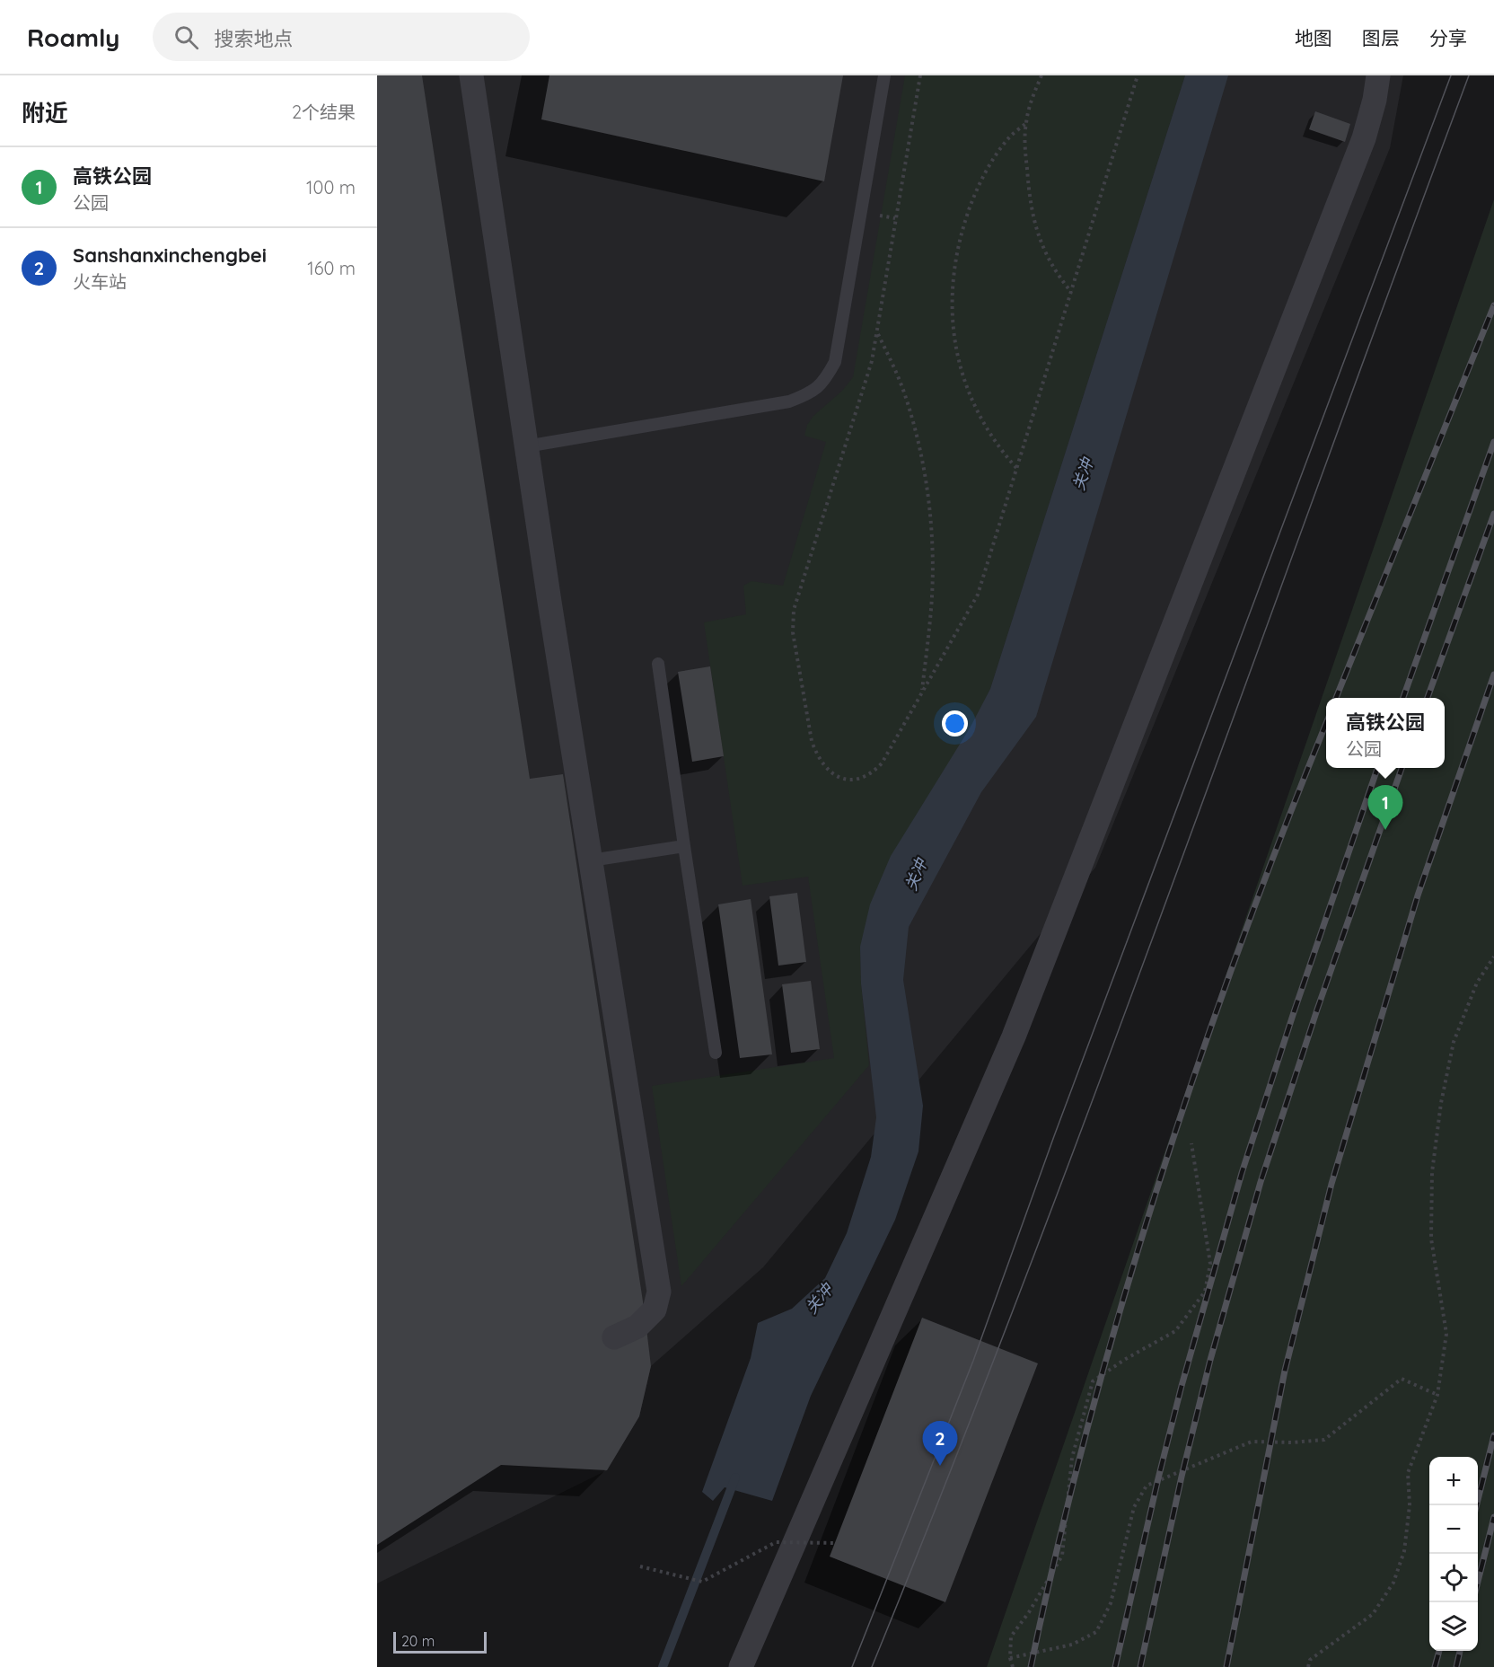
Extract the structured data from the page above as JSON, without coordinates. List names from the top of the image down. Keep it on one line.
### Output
{"water":["关冲"],"scale_bar":"20 m","page":{"header":"Roamly","search":"搜索地点","nav":["地图","图层","分享"],"heading":["附近","2个结果"],"list":[{"mark":"1","name":"高铁公园","note":"公园","value":"100 m"},{"mark":"2","name":"Sanshanxinchengbei","note":"火车站","value":"160 m"}],"popup":["高铁公园","公园"],"pins":["1","2"],"map_buttons":["+","−"],"scale":"20 m"}}
